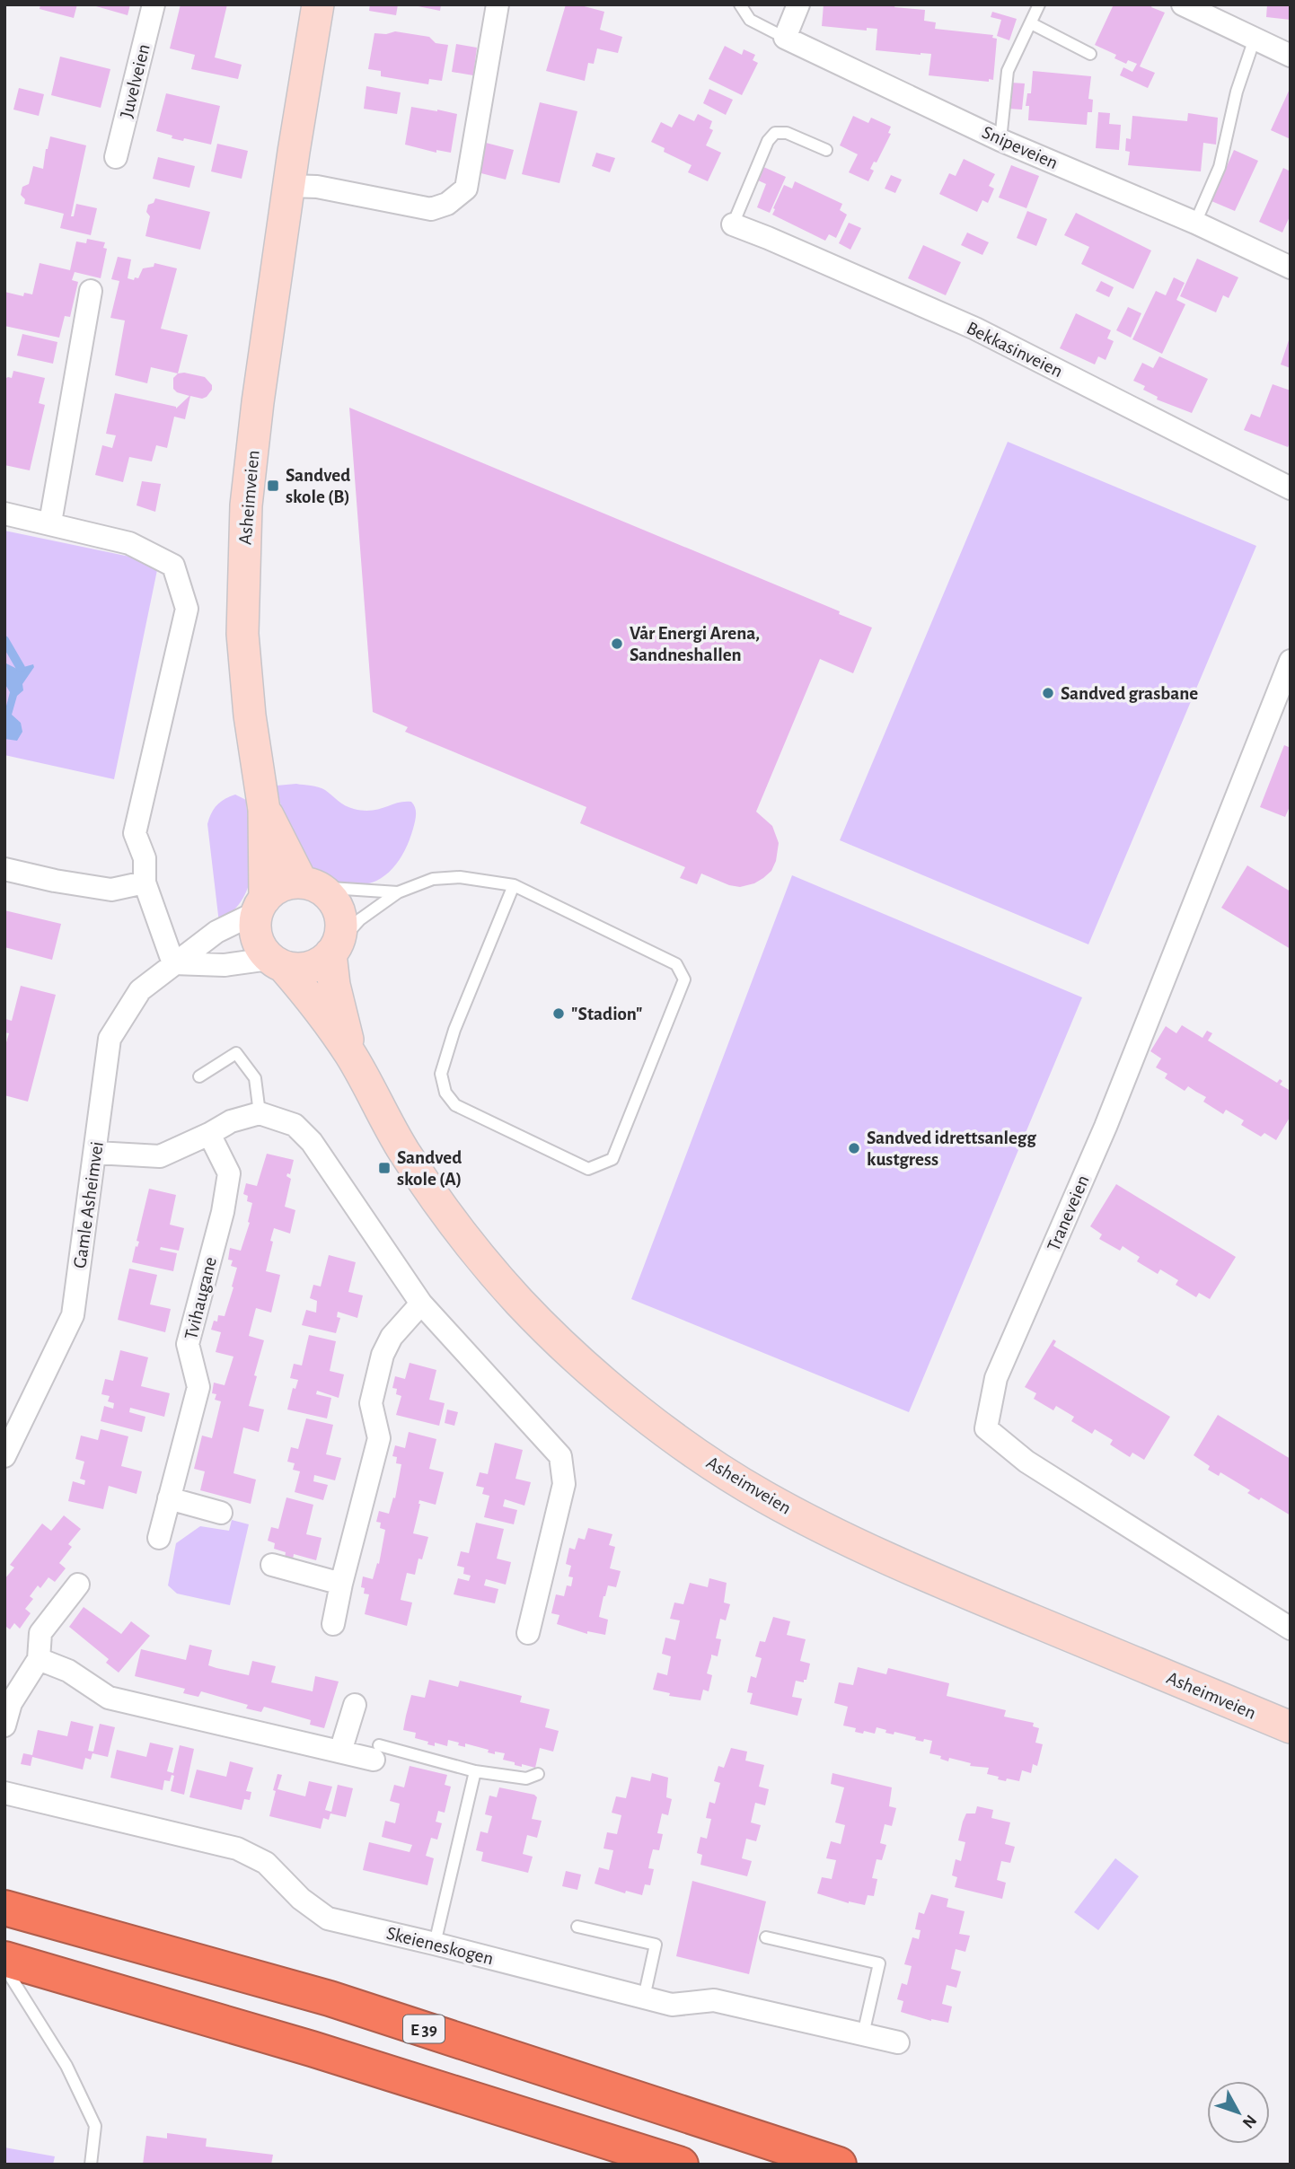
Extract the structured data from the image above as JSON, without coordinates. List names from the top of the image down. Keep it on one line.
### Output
{"streets":{"highway":["E 39"],"main road":["Asheimveien"],"street":["Juvelveien","Snipeveien","Bekkasinveien","Gamle Asheimvei","Traneveien","Tvihaugane","Skeieneskogen"]},"crossings":[["Asheimveien","Gamle Asheimvei"]],"places":{"transit":["Sandved skole (B)","Sandved skole (A)"],"other":["Vår Energi Arena, Sandneshallen","Sandved grasbane","\"Stadion\"","Sandved idrettsanlegg kustgress"]},"north":"bottom right"}
